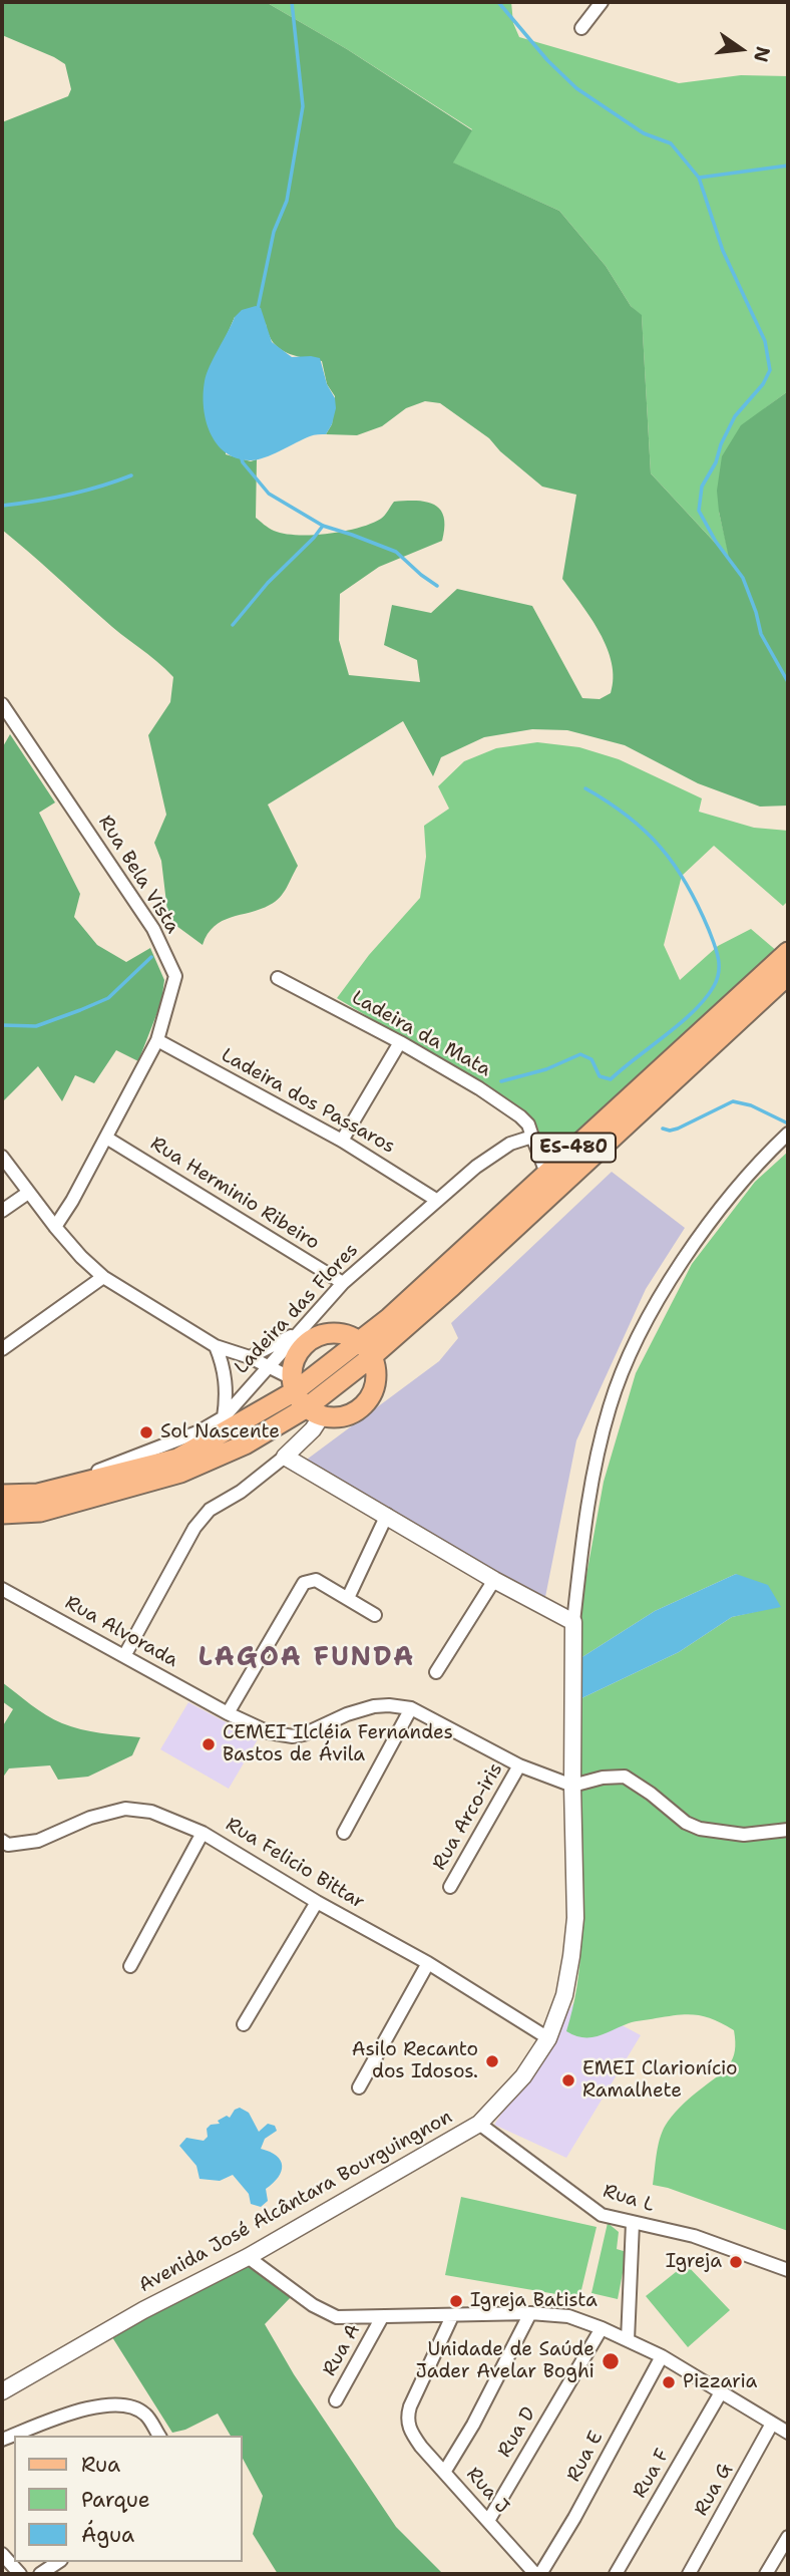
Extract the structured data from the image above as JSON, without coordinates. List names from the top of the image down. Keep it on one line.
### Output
{"streets":{"main road":["ES-480"],"street":["Rua Bela Vista","Ladeira da Mata","Ladeira dos Passaros","Rua Herminio Ribeiro","Ladeira das Flores","Rua Alvorada","Rua Arco-iris","Rua Felicio Bittar","Rua L","Avenida José Alcântara Bourguingnon","Rua A","Rua D","Rua E","Rua F","Rua G","Rua J"]},"crossings":[["Rua Bela Vista","Ladeira dos Passaros"],["Rua Bela Vista","Rua Herminio Ribeiro"],["Ladeira da Mata","Ladeira das Flores"],["Ladeira dos Passaros","Ladeira das Flores"],["ES-480","Ladeira das Flores"],["Rua Herminio Ribeiro","Ladeira das Flores"],["Rua Alvorada","Rua Arco-iris"],["Rua Alvorada","Avenida José Alcântara Bourguingnon"],["Rua Felicio Bittar","Avenida José Alcântara Bourguingnon"],["Rua L","Avenida José Alcântara Bourguingnon"],["Rua D","Rua J"],["Rua E","Rua J"]],"districts":["LAGOA FUNDA"],"places":["Sol Nascente","CEMEI Ilcléia Fernandes Bastos de Ávila","Asilo Recanto dos Idosos.","EMEI Clarionício Ramalhete","Igreja","Igreja Batista","Unidade de Saúde Jader Avelar Boghi","Pizzaria"],"legend":["Rua","Parque","Água"],"north":"right"}
